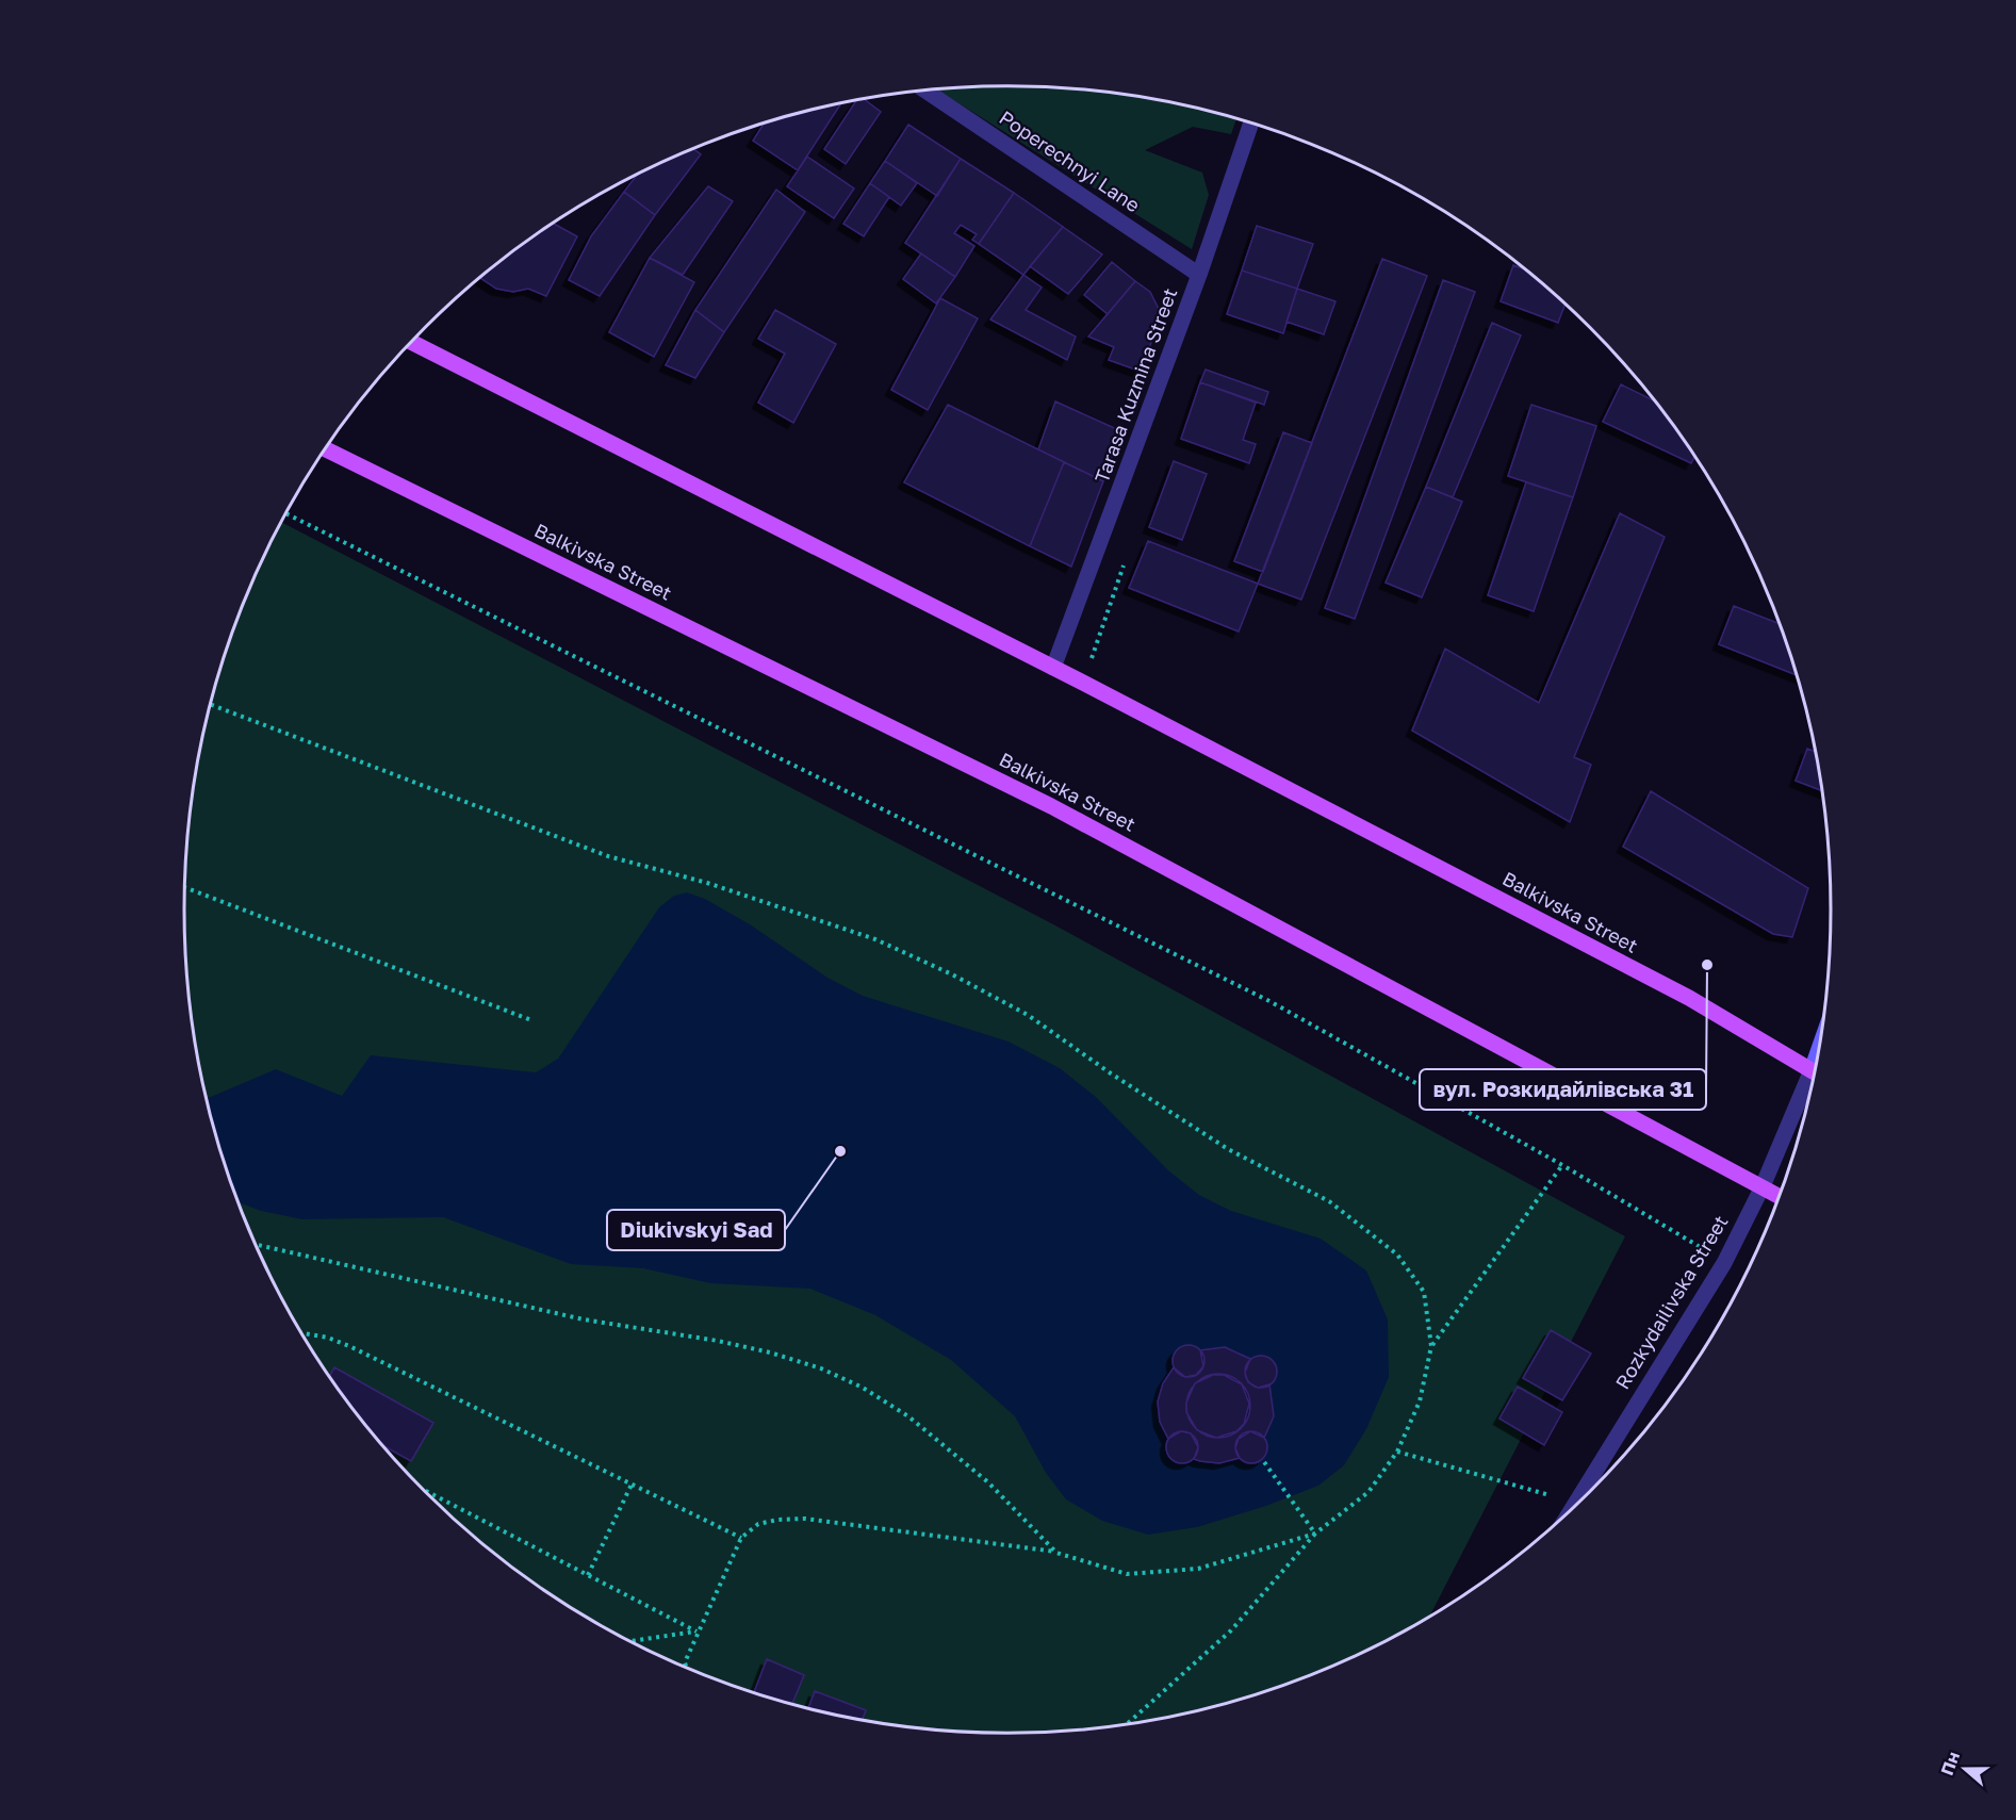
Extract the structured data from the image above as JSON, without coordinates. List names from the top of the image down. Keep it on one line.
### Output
{"streets":{"main road":["Balkivska Street"],"street":["Poperechnyi Lane","Tarasa Kuzmina Street","Rozkydailivska Street"]},"crossings":[["Poperechnyi Lane","Tarasa Kuzmina Street"],["Tarasa Kuzmina Street","Balkivska Street"],["Balkivska Street","Rozkydailivska Street"]],"places":["вул. Розкидайлiвська 31","Diukivskyi Sad"],"north":"left"}
